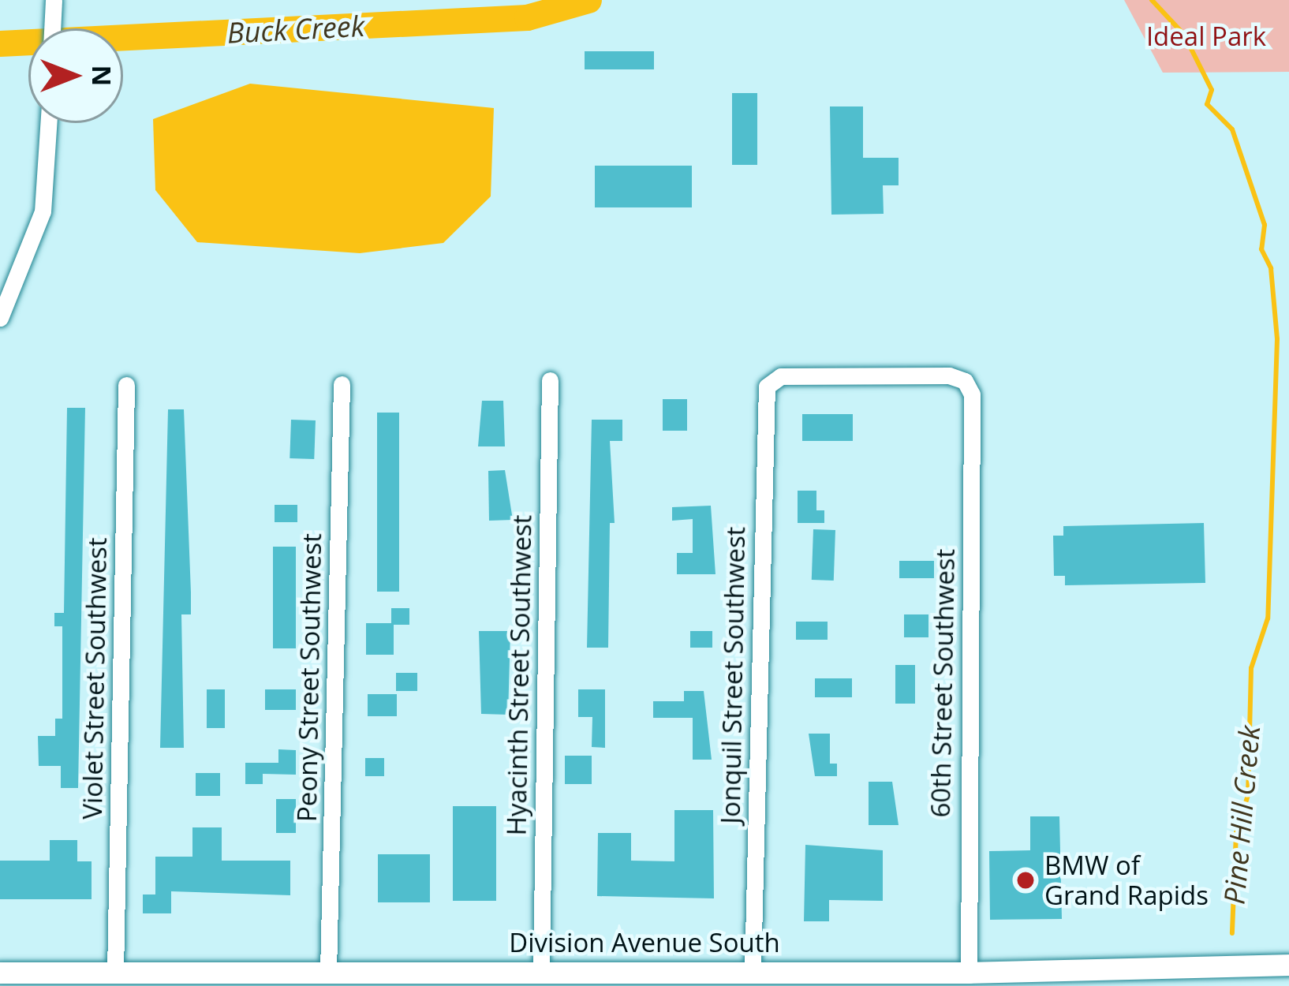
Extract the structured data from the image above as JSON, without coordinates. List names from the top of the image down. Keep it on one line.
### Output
{"streets":{"main road":["Division Avenue South"],"street":["Hyacinth Street Southwest","Jonquil Street Southwest","Peony Street Southwest","Violet Street Southwest","60th Street Southwest"]},"crossings":[["Hyacinth Street Southwest","Division Avenue South"],["Jonquil Street Southwest","60th Street Southwest"],["Jonquil Street Southwest","Division Avenue South"],["Peony Street Southwest","Division Avenue South"],["Violet Street Southwest","Division Avenue South"],["60th Street Southwest","Division Avenue South"]],"water":["Buck Creek","Pine Hill Creek"],"parks":["Ideal Park"],"places":["BMW of Grand Rapids"],"north":"right"}
